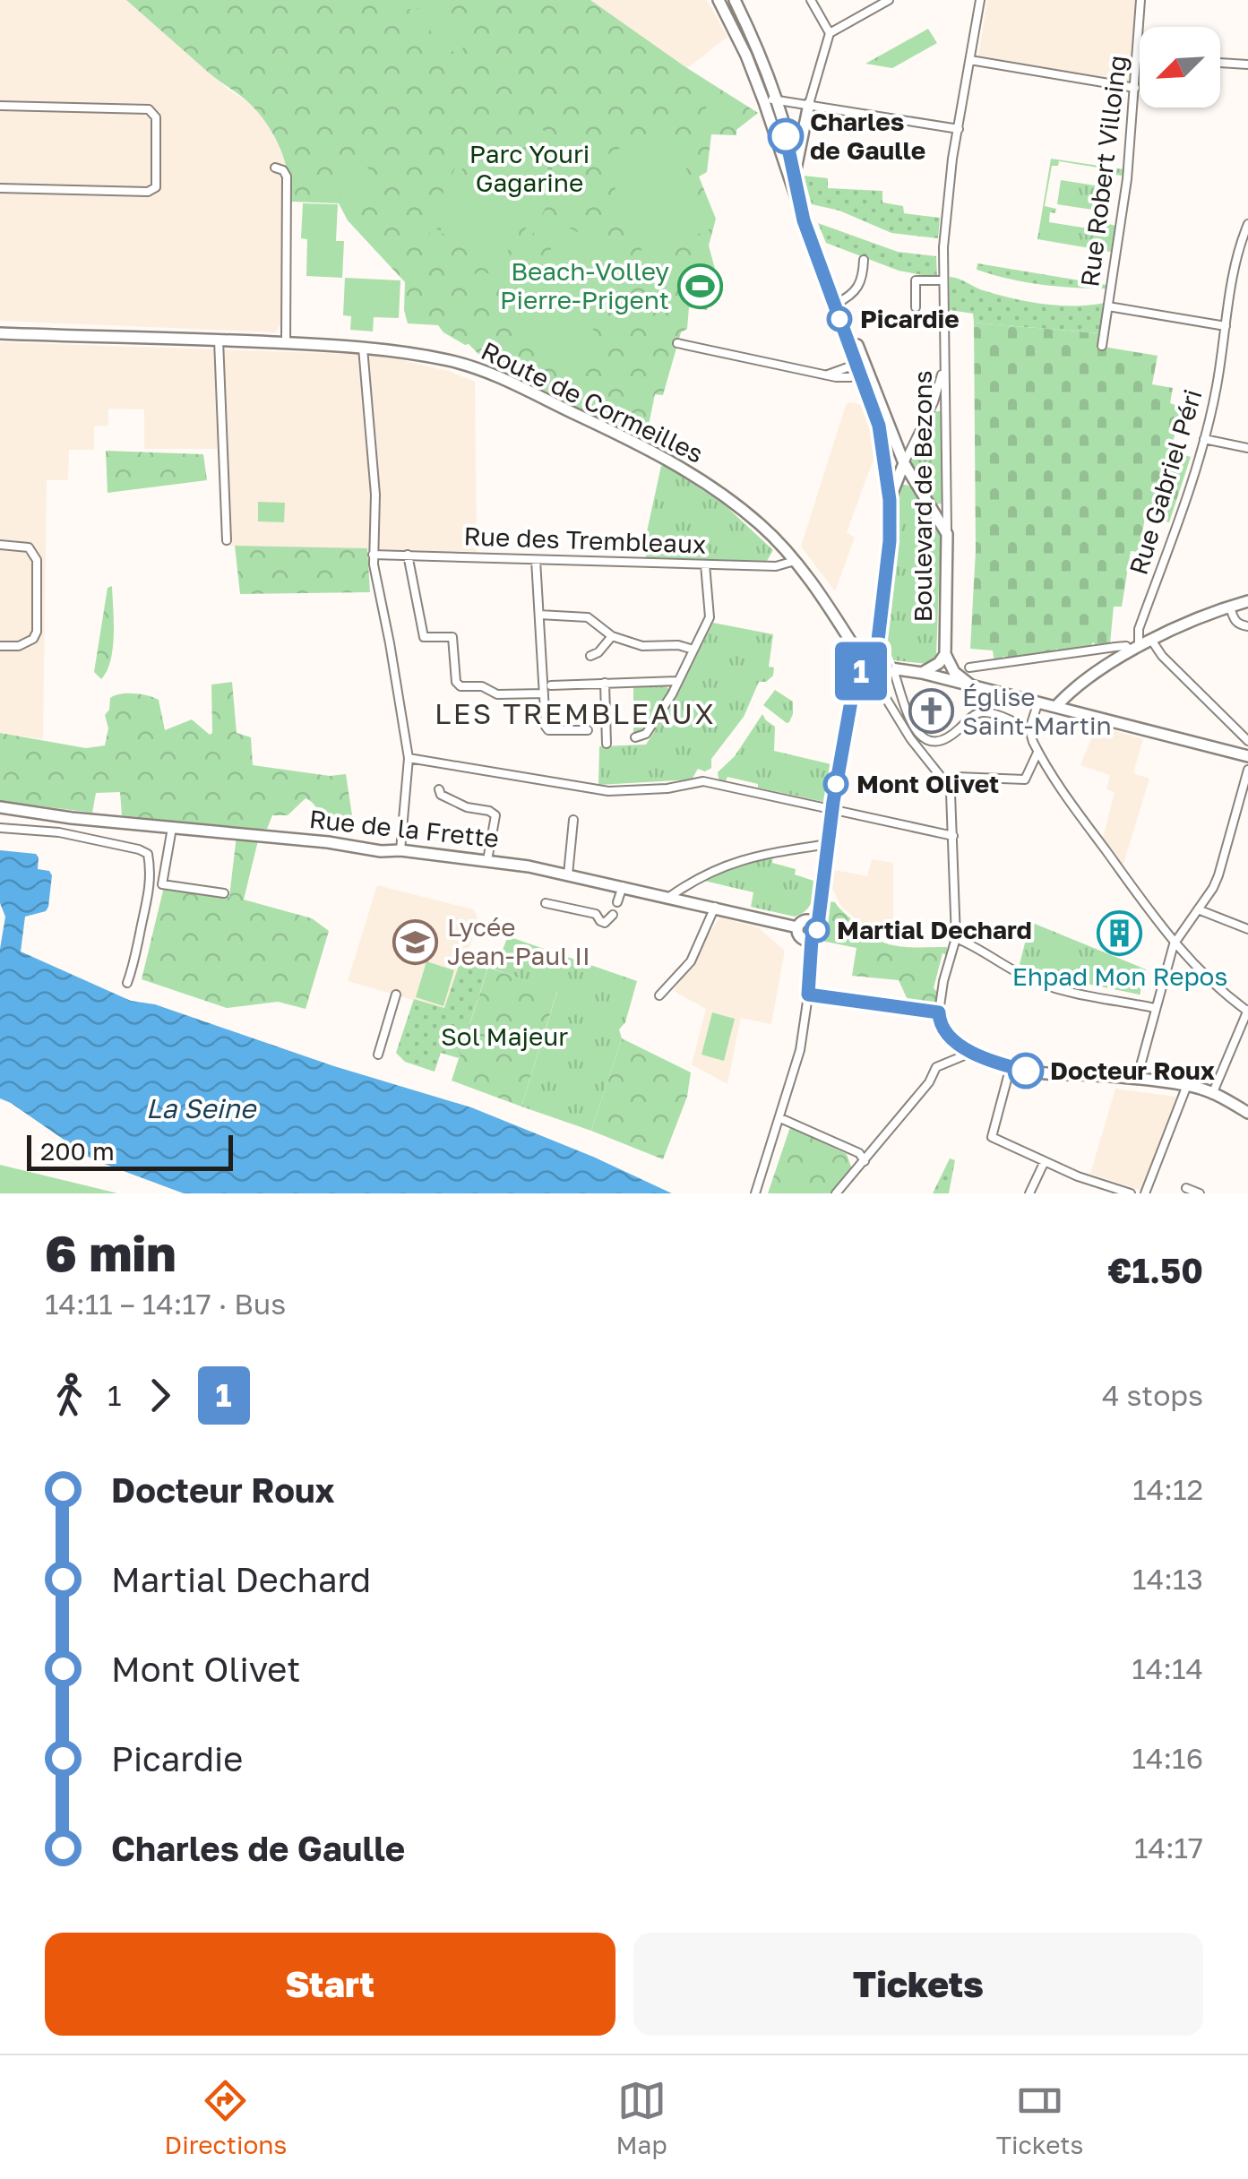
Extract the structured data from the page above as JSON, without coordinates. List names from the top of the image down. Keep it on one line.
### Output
{"streets":{"main road":["Route de Cormeilles","Boulevard de Bezons","Rue de la Frette"],"street":["Rue Robert Villoing","Rue Gabriel Péri","Rue des Trembleaux"]},"crossings":[["Route de Cormeilles","Rue des Trembleaux"]],"districts":["LES TREMBLEAUX"],"water":["La Seine"],"parks":["Parc Youri Gagarine","Sol Majeur"],"places":{"other":["Charles de Gaulle","Picardie","Mont Olivet","Martial Dechard","Docteur Roux"],"sports":["Beach-Volley Pierre-Prigent"],"church":["Église Saint-Martin"],"building":["Ehpad Mon Repos"],"school or university":["Lycée Jean-Paul II"]},"lines":["bus line 1"],"scale_bar":"200 m","north":"bottom left","page":{"on_map":"1","scale":"200 m","heading":["6 min","14:11 – 14:17 · Bus","€1.50"],"legs":["1","1","4 stops"],"list":[{"name":"Docteur Roux","value":"14:12"},{"name":"Martial Dechard","value":"14:13"},{"name":"Mont Olivet","value":"14:14"},{"name":"Picardie","value":"14:16"},{"name":"Charles de Gaulle","value":"14:17"}],"buttons":["Start","Tickets"],"tabs":["Directions","Map","Tickets"]}}
